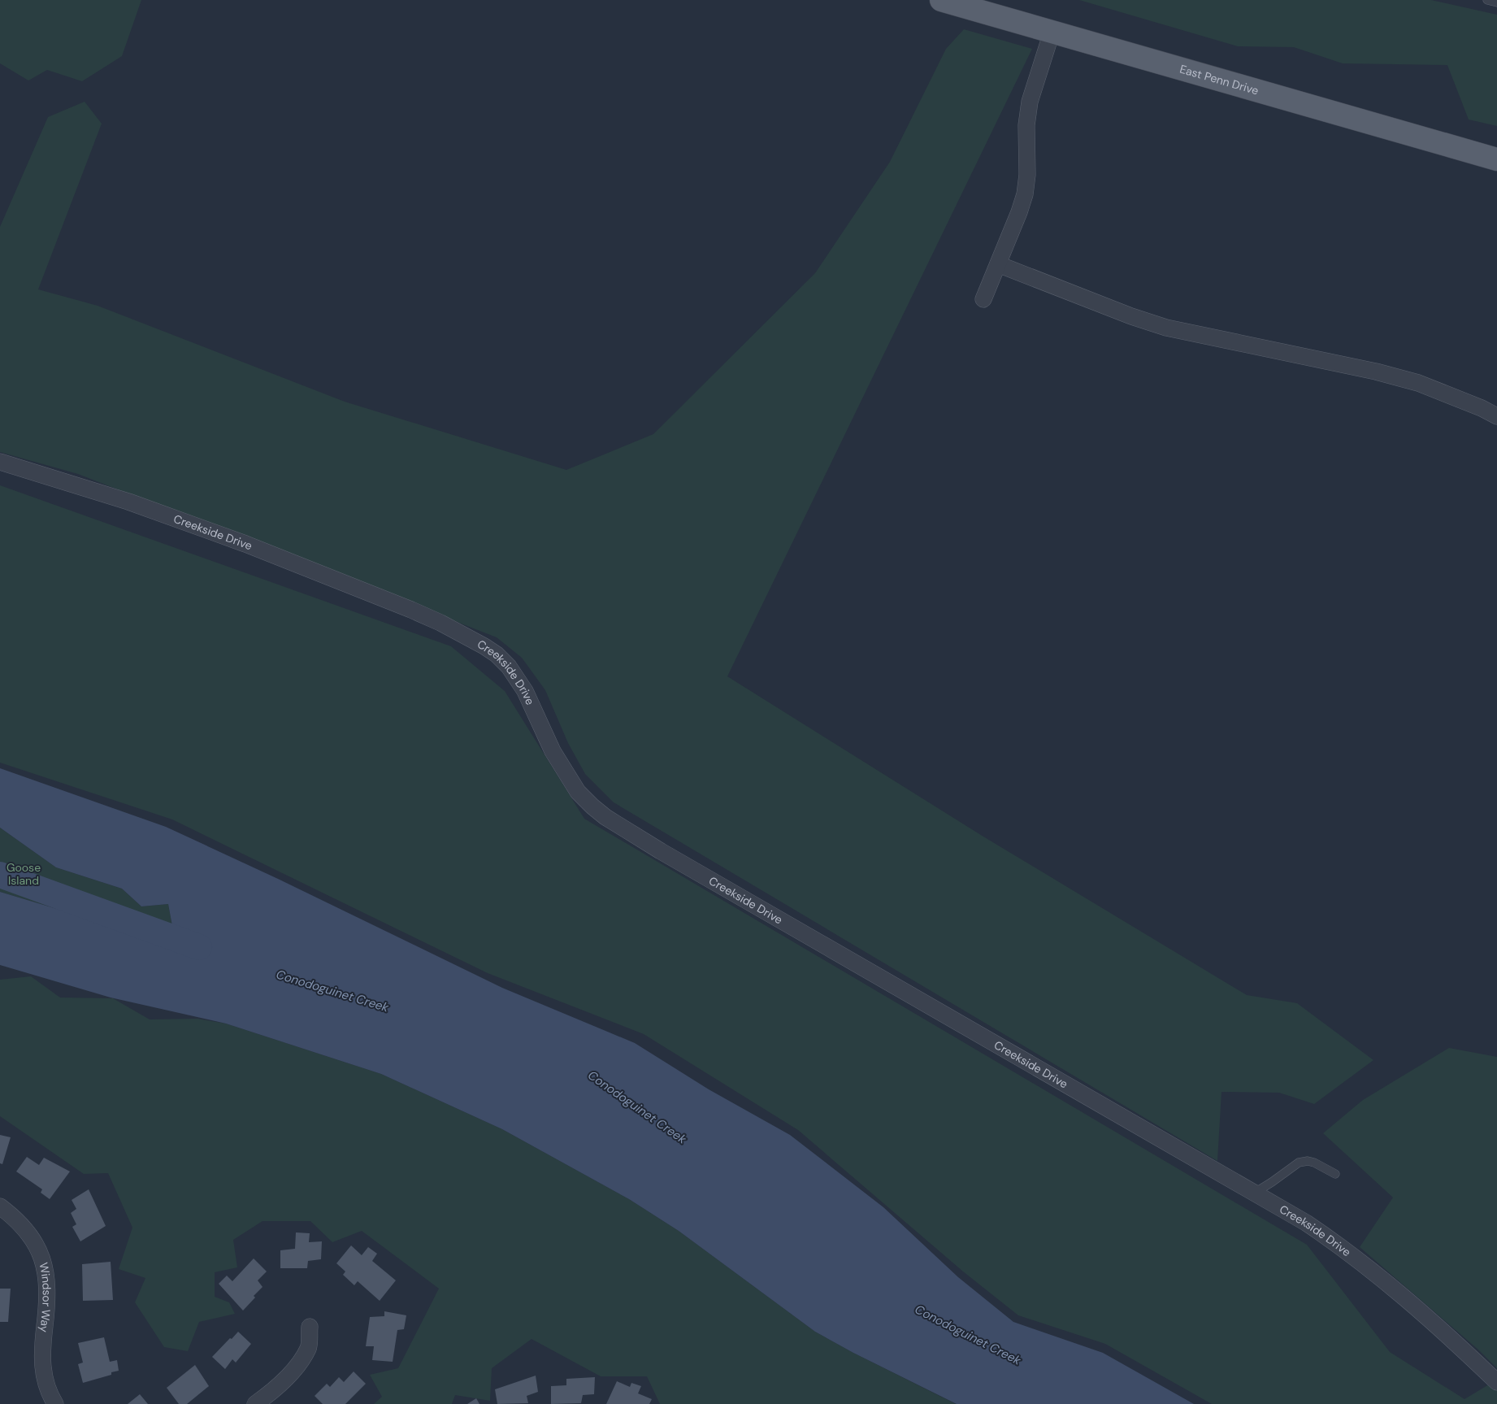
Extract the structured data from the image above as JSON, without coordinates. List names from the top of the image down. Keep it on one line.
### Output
{"streets":{"main road":["East Penn Drive"],"street":["Creekside Drive","Windsor Way"]},"water":["Conodoguinet Creek"],"parks":["Goose Island"]}
